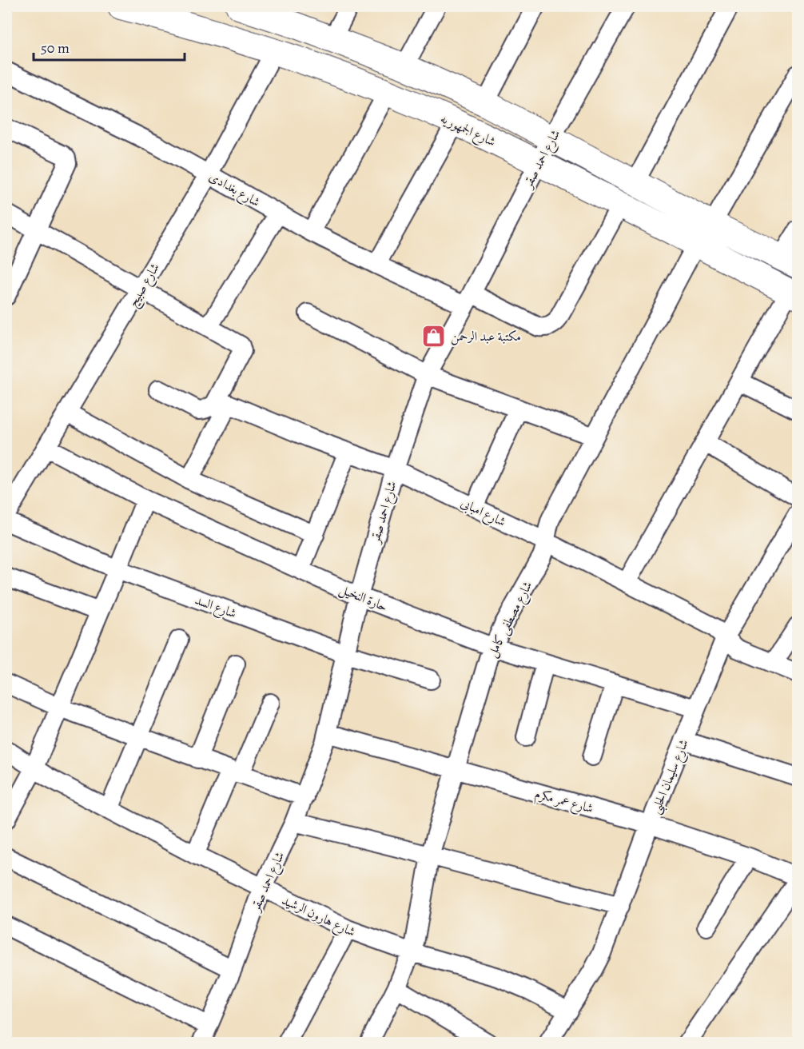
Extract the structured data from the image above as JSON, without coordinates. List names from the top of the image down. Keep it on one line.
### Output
{"streets":{"main road":["شارع الجمهوريه"],"street":["شارع احمد صقر","شارع بغدادى","شارع صبيح","شارع امبابى","حارة النخيل","شارع السد","شارع مصطفى كامل","شارع سليمان الحلبى","شارع عمر مكرم","شارع هارون الرشيد"]},"crossings":[["شارع الجمهوريه","شارع احمد صقر"],["شارع الجمهوريه","شارع بغدادى"],["شارع الجمهوريه","شارع صبيح"],["شارع الجمهوريه","شارع مصطفى كامل"],["شارع احمد صقر","شارع بغدادى"],["شارع احمد صقر","شارع امبابى"],["شارع احمد صقر","حارة النخيل"],["شارع احمد صقر","شارع السد"],["شارع احمد صقر","شارع عمر مكرم"],["شارع احمد صقر","شارع هارون الرشيد"],["شارع بغدادى","شارع صبيح"],["شارع صبيح","حارة النخيل"],["شارع امبابى","شارع مصطفى كامل"],["شارع امبابى","شارع سليمان الحلبى"],["حارة النخيل","شارع مصطفى كامل"],["حارة النخيل","شارع سليمان الحلبى"],["شارع مصطفى كامل","شارع عمر مكرم"],["شارع مصطفى كامل","شارع هارون الرشيد"],["شارع سليمان الحلبى","شارع عمر مكرم"],["شارع سليمان الحلبى","شارع هارون الرشيد"]],"places":{"shop":["مكتبة عبد الرحمن"]},"scale_bar":"50 m"}
